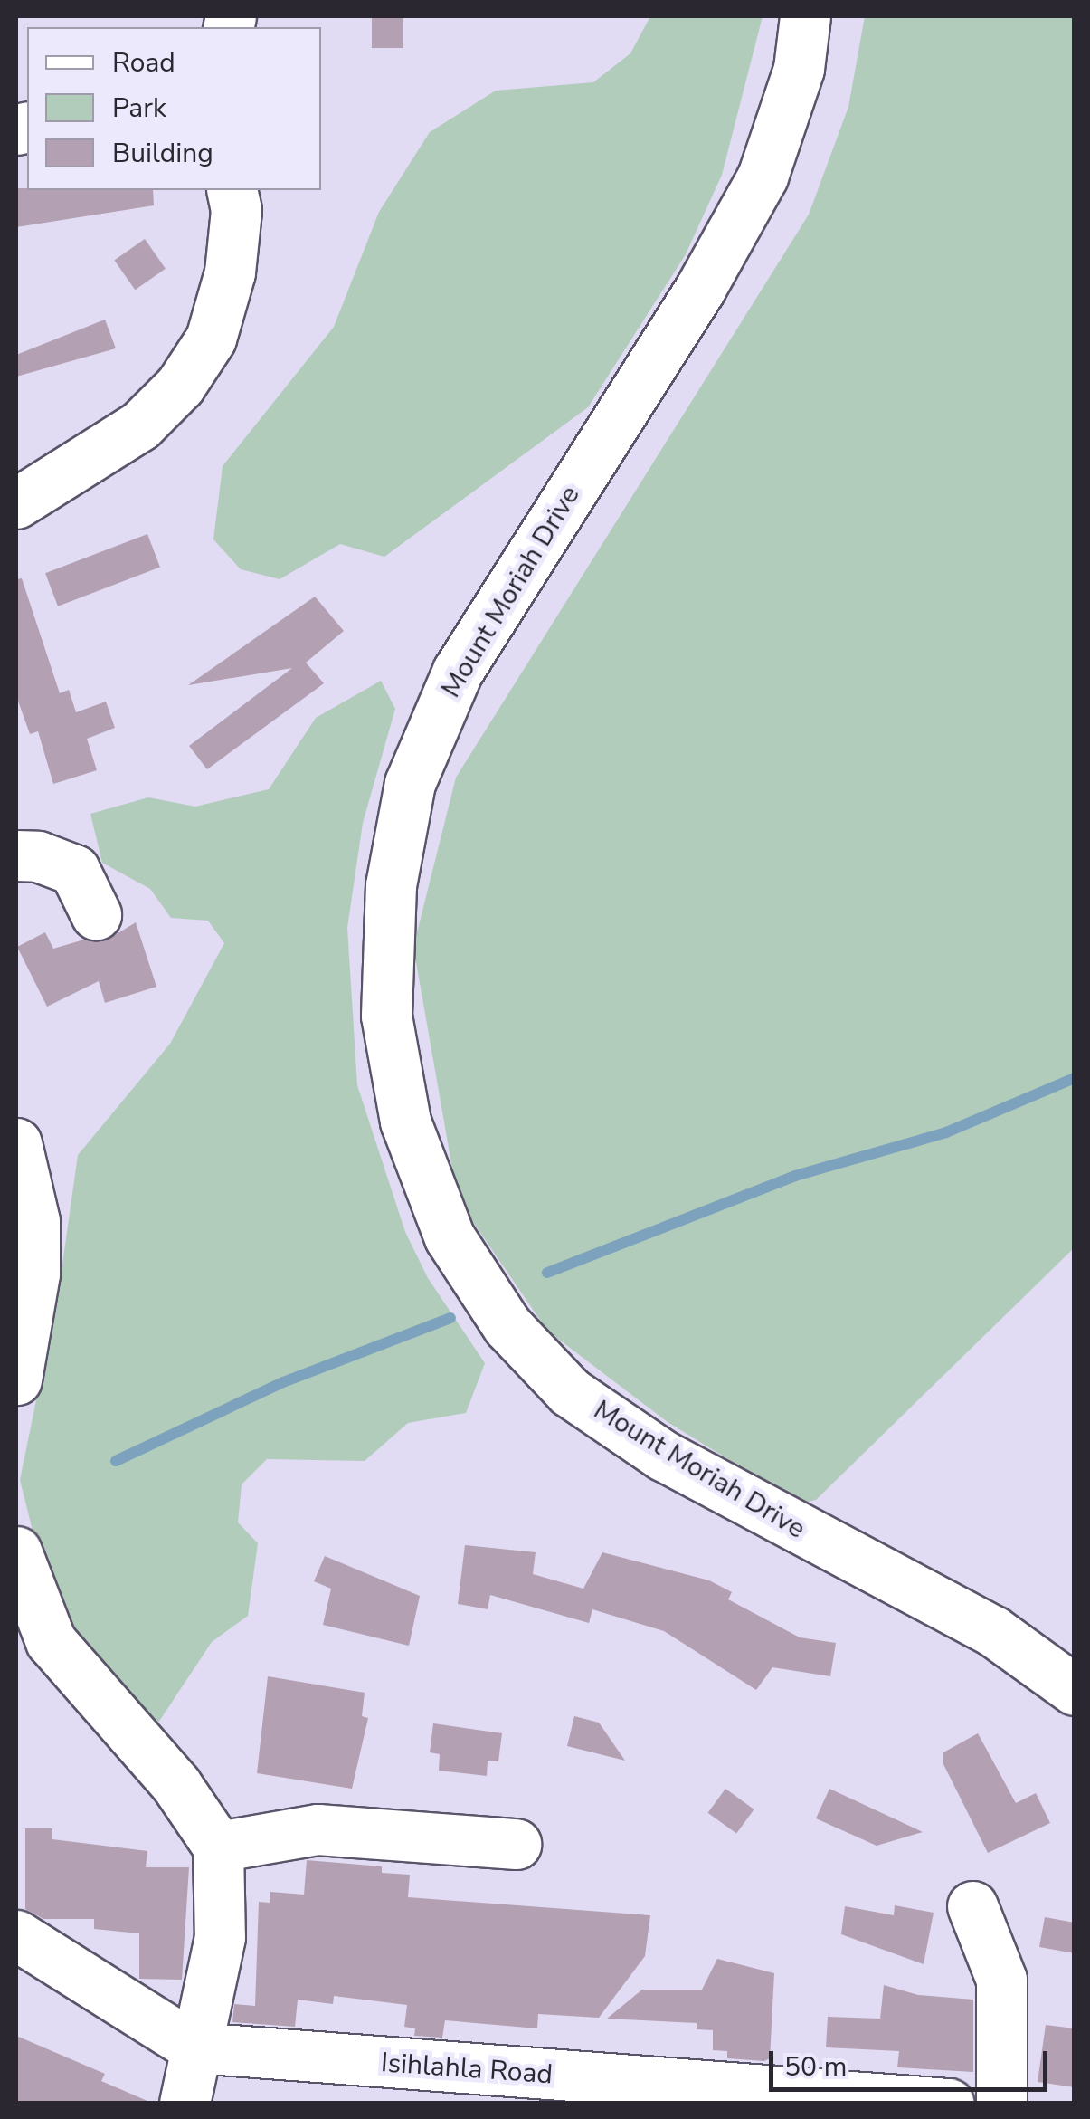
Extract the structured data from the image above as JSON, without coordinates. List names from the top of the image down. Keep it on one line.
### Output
{"streets":{"street":["Mount Moriah Drive","Isihlahla Road"]},"legend":["Road","Park","Building"],"scale_bar":"50 m"}
